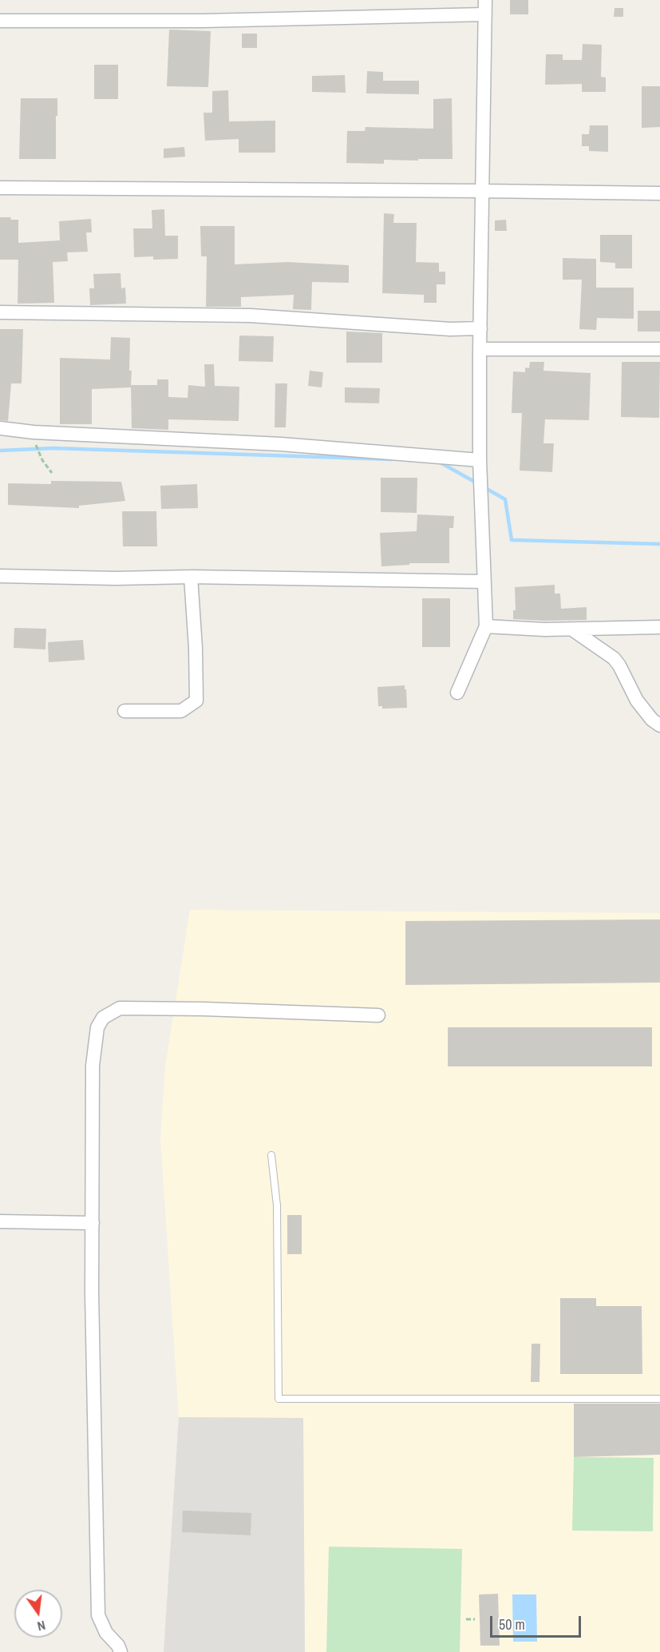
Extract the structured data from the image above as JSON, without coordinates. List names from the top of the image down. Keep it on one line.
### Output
{"scale_bar":"50 m","north":"bottom"}
